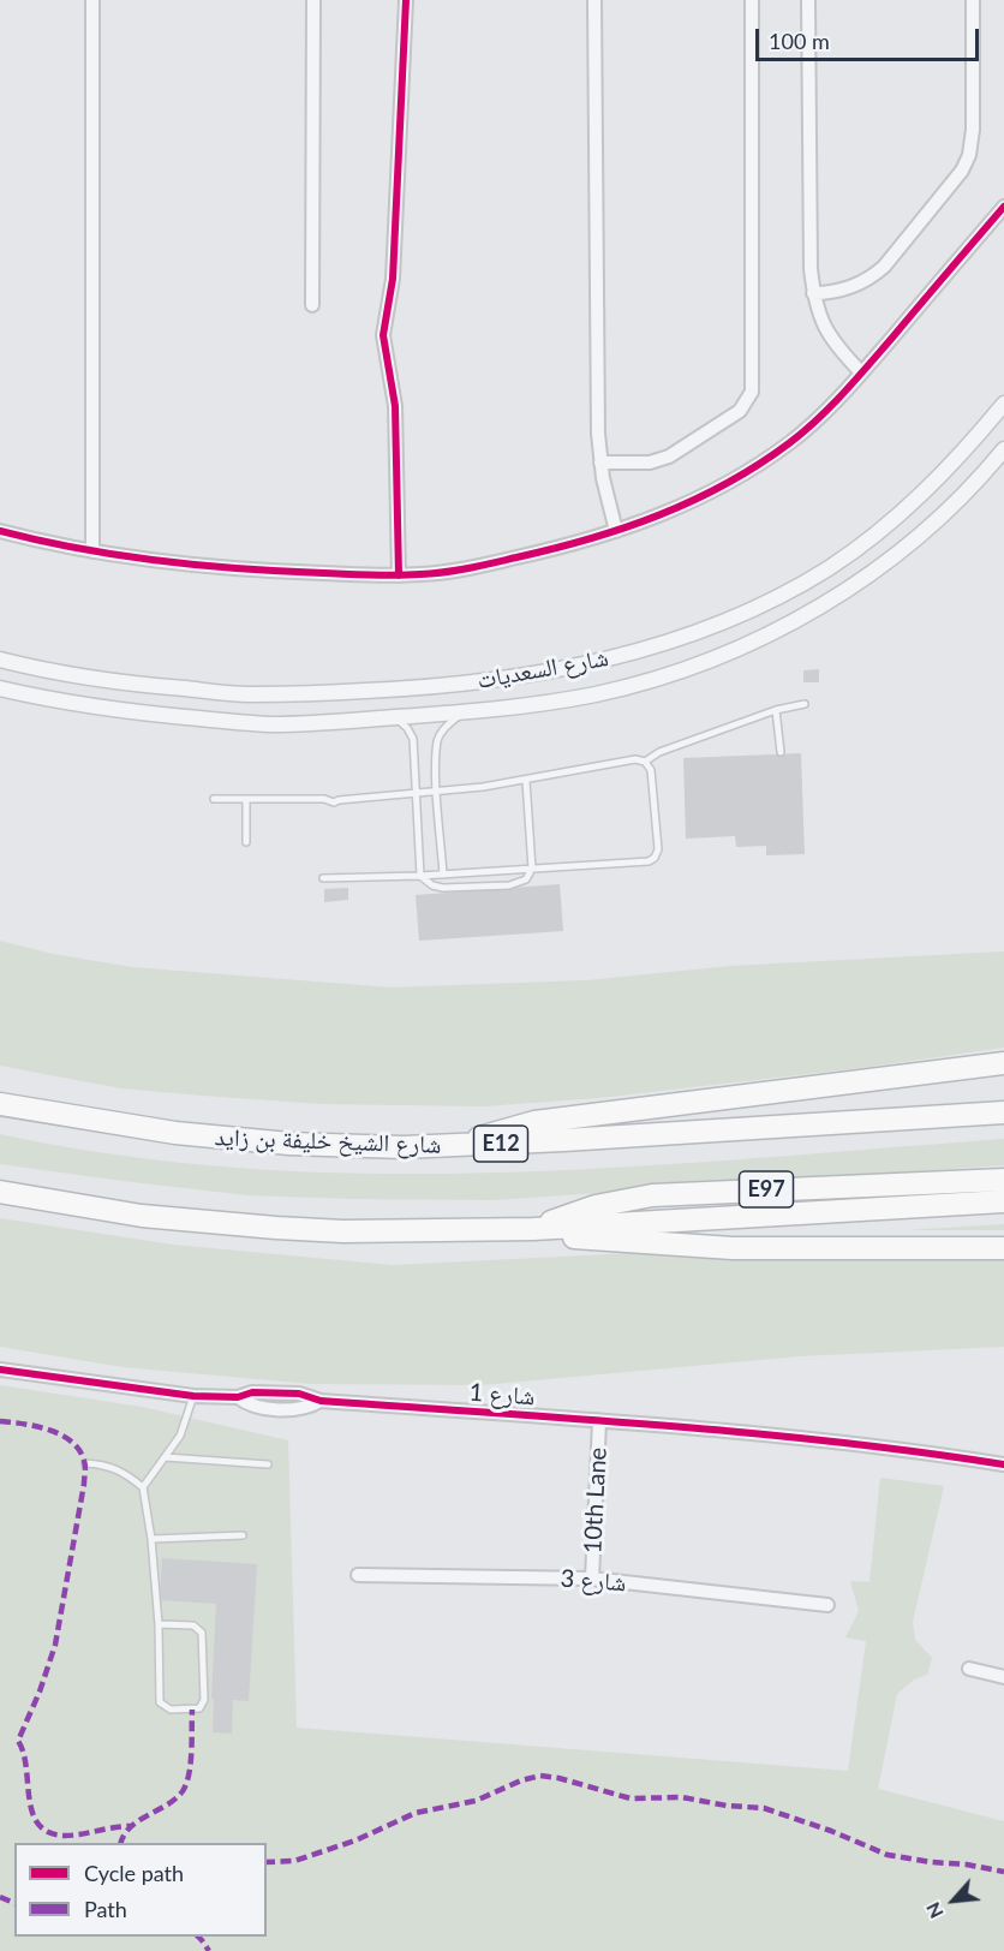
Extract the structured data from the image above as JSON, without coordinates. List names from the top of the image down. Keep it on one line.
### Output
{"streets":{"highway":["شارع الشيخ خليفة بن زايد","E12","E97"],"street":["شارع السعديات","شارع 1","10th Lane","شارع 3"]},"crossings":[["شارع 1","10th Lane"],["10th Lane","شارع 3"]],"legend":["Cycle path","Path"],"scale_bar":"100 m","north":"bottom left"}
